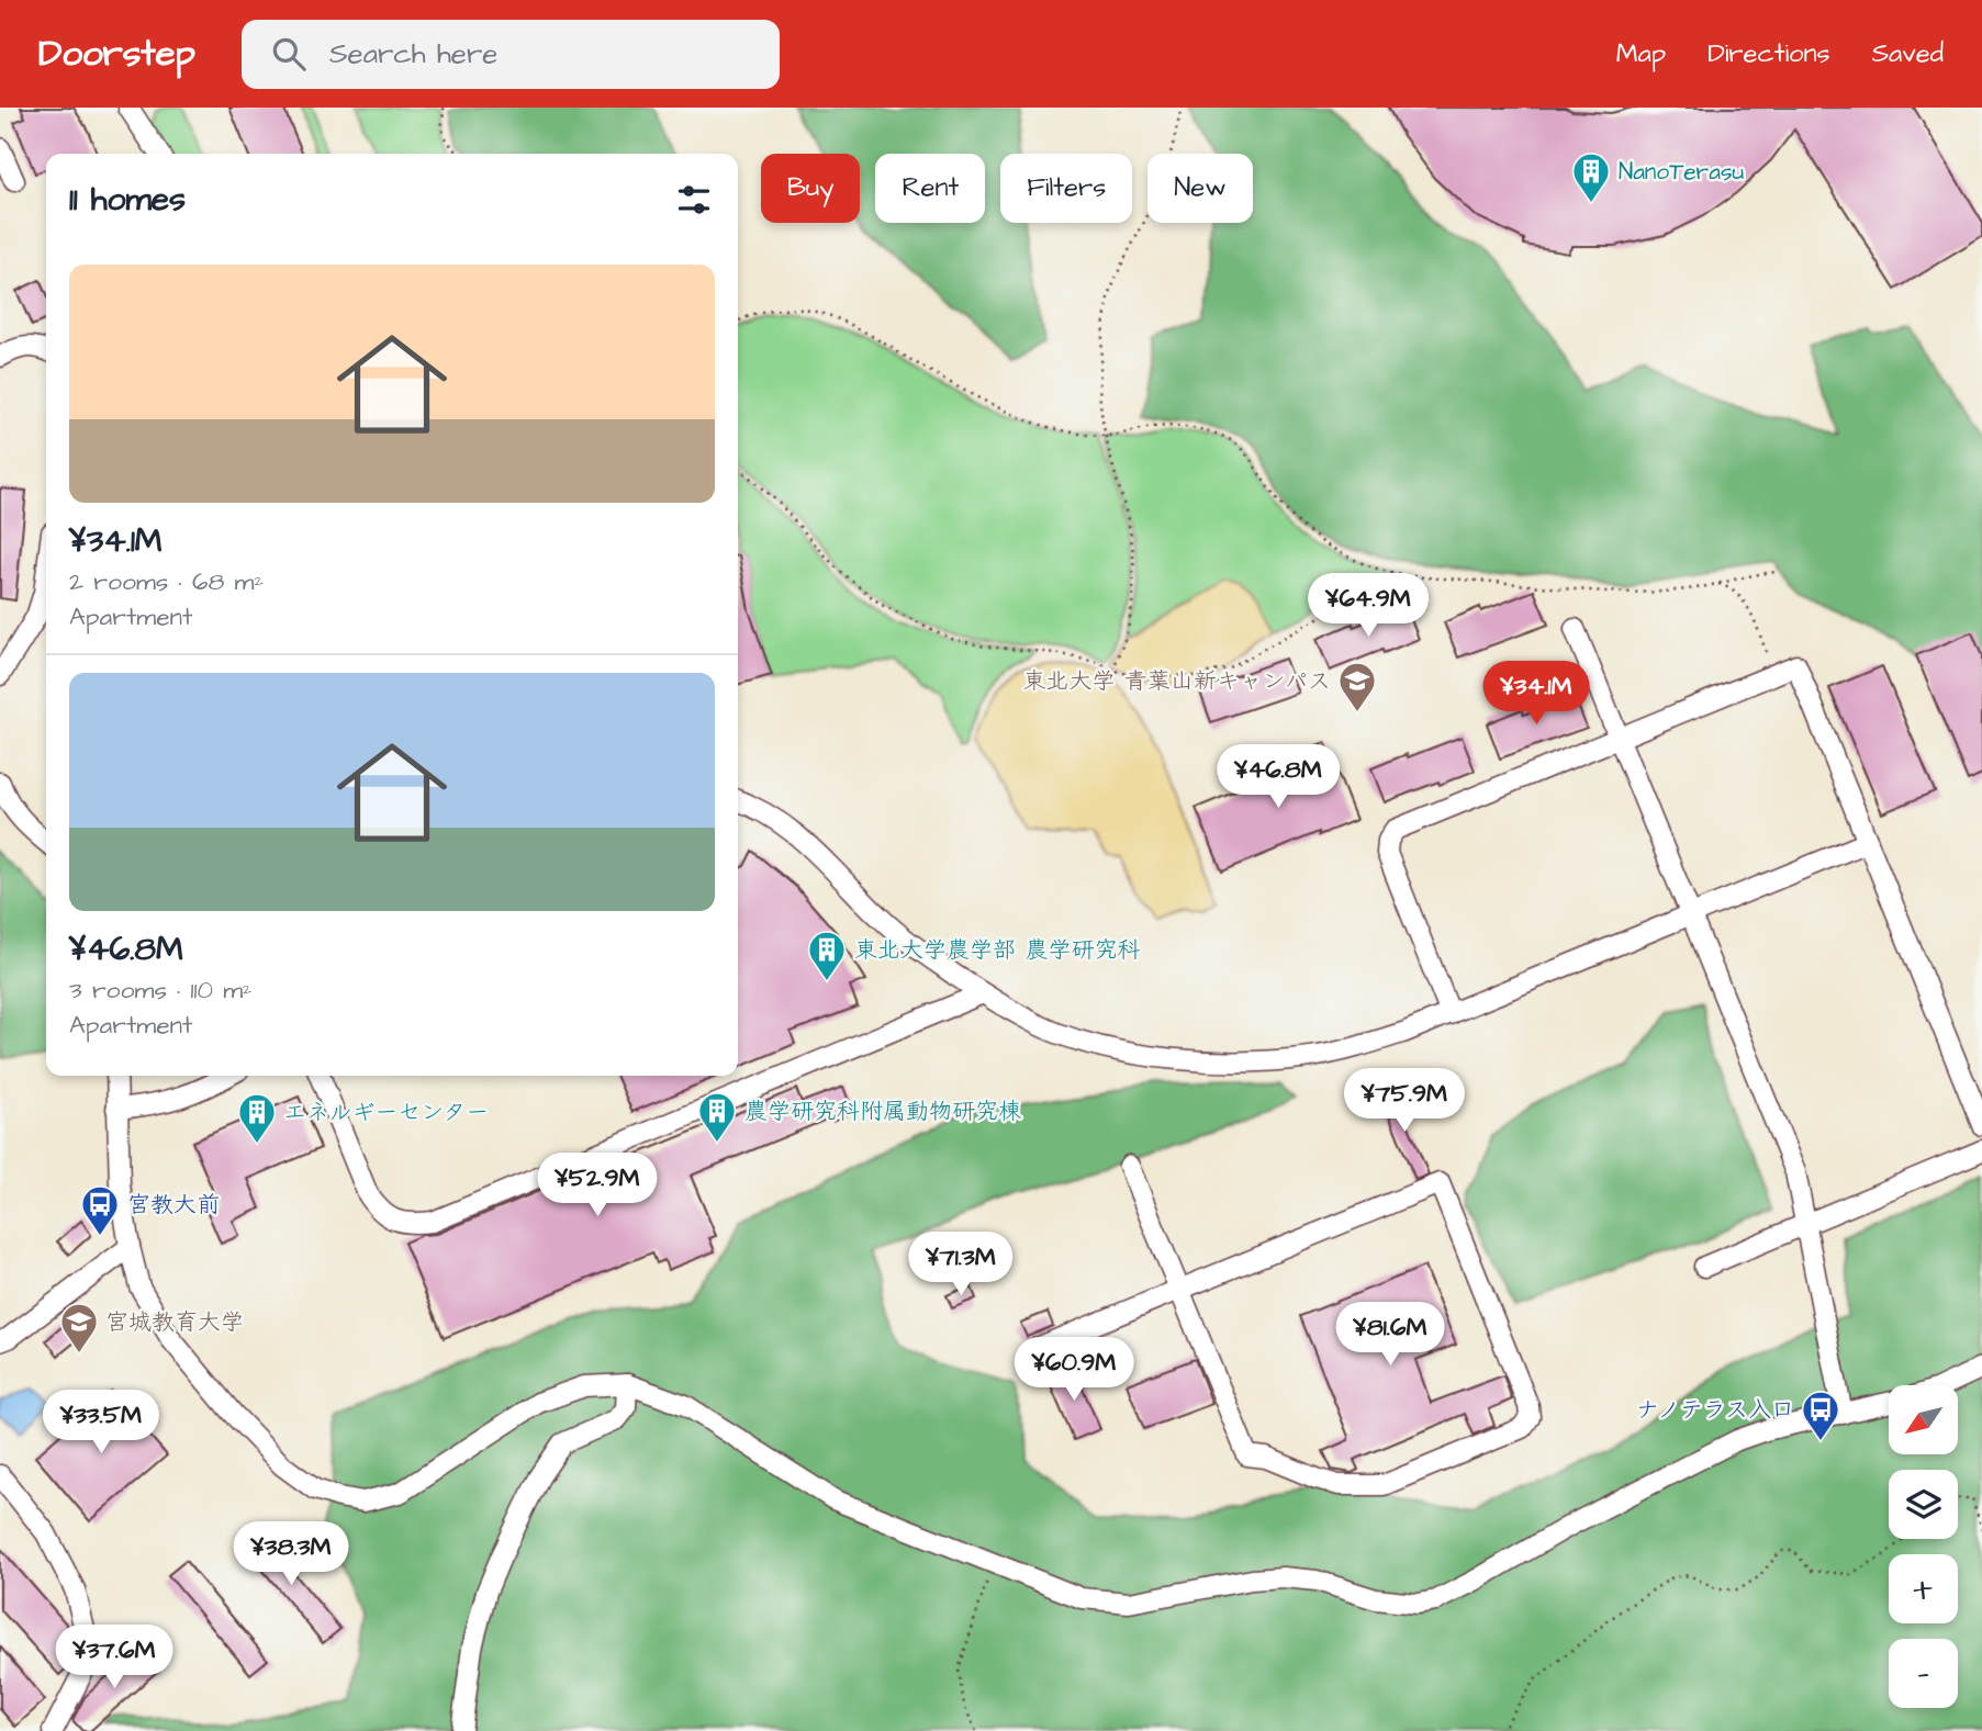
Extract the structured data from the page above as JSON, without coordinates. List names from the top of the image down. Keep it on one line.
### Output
{"places":{"building":["NanoTerasu","東北大学農学部 農学研究科","農学研究科附属動物研究棟","エネルギーセンター"],"school or university":["東北大学 青葉山新キャンパス","宮城教育大学"],"bus stop":["宮教大前","ナノテラス入口"]},"north":"bottom left","page":{"header":"Doorstep","search":"Search here","nav":["Map","Directions","Saved"],"chip":["Buy","Rent","Filters","New"],"heading":"11 homes","list":[{"name":"¥34.1M","note":"2 rooms · 68 m² · Apartment"},{"name":"¥46.8M","note":"3 rooms · 110 m² · Apartment"}],"price":["¥64.9M","¥34.1M","¥46.8M","¥75.9M","¥52.9M","¥71.3M","¥81.6M","¥60.9M","¥33.5M","¥38.3M","¥37.6M"],"map_buttons":["+","−"]}}
